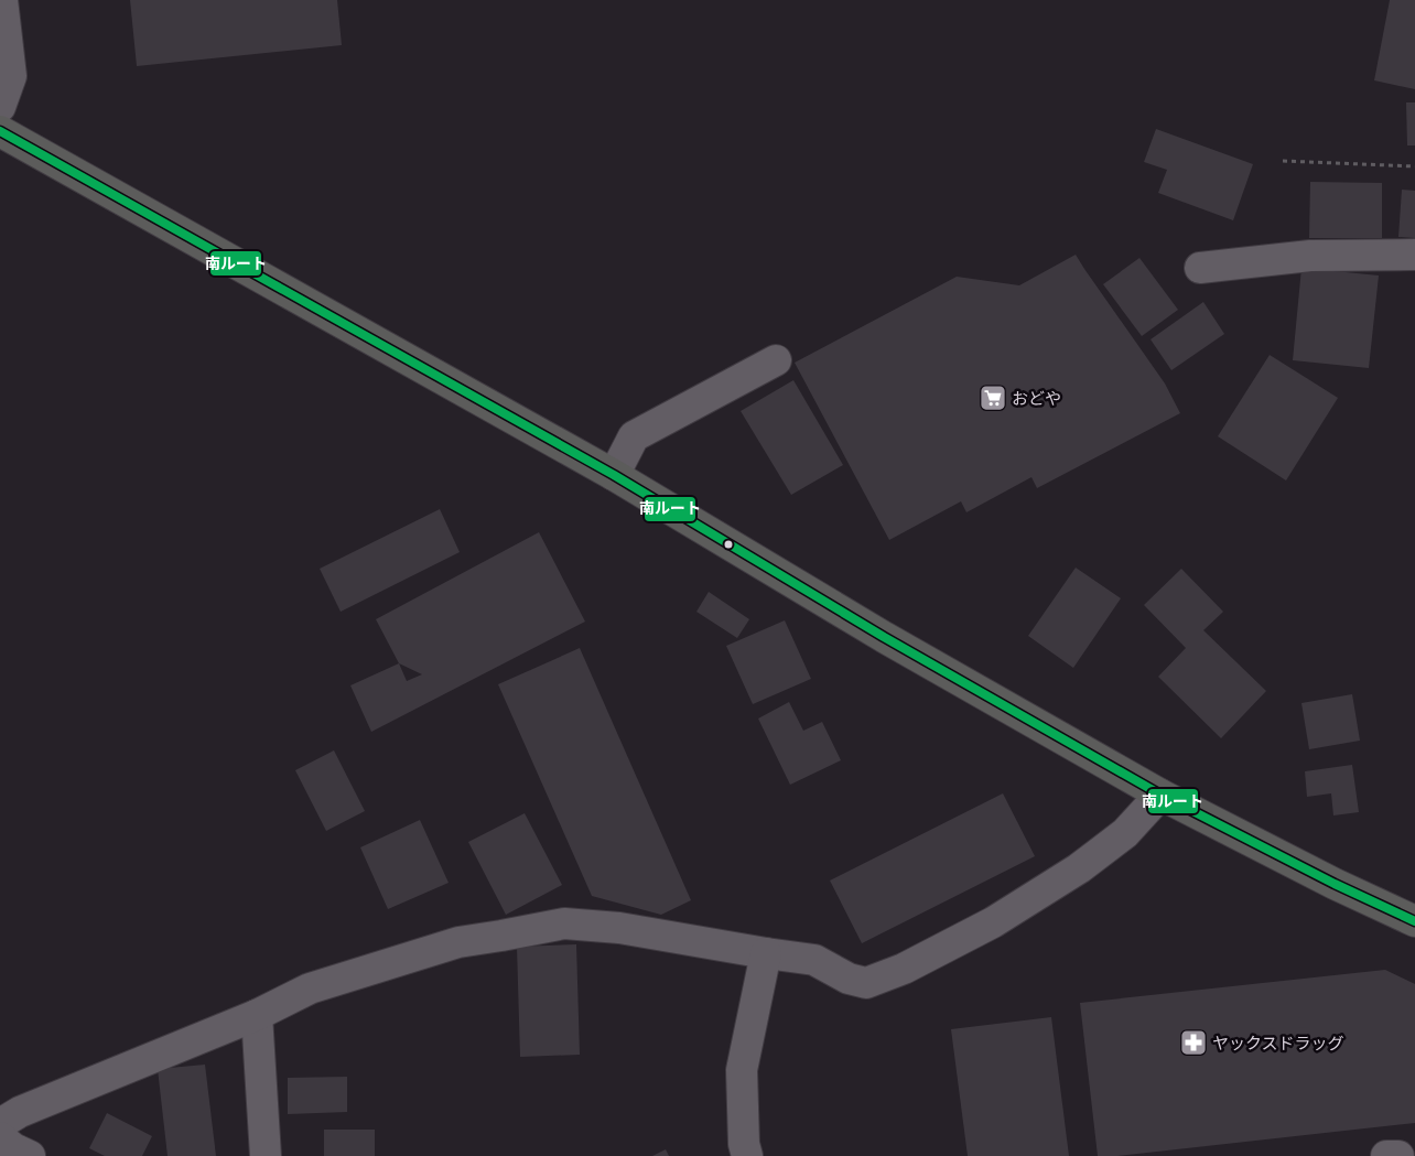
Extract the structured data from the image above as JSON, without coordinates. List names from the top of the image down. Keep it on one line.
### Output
{"places":{"supermarket":["おどや"],"pharmacy":["ヤックスドラッグ"]},"lines":["transit line 南ルート"]}
